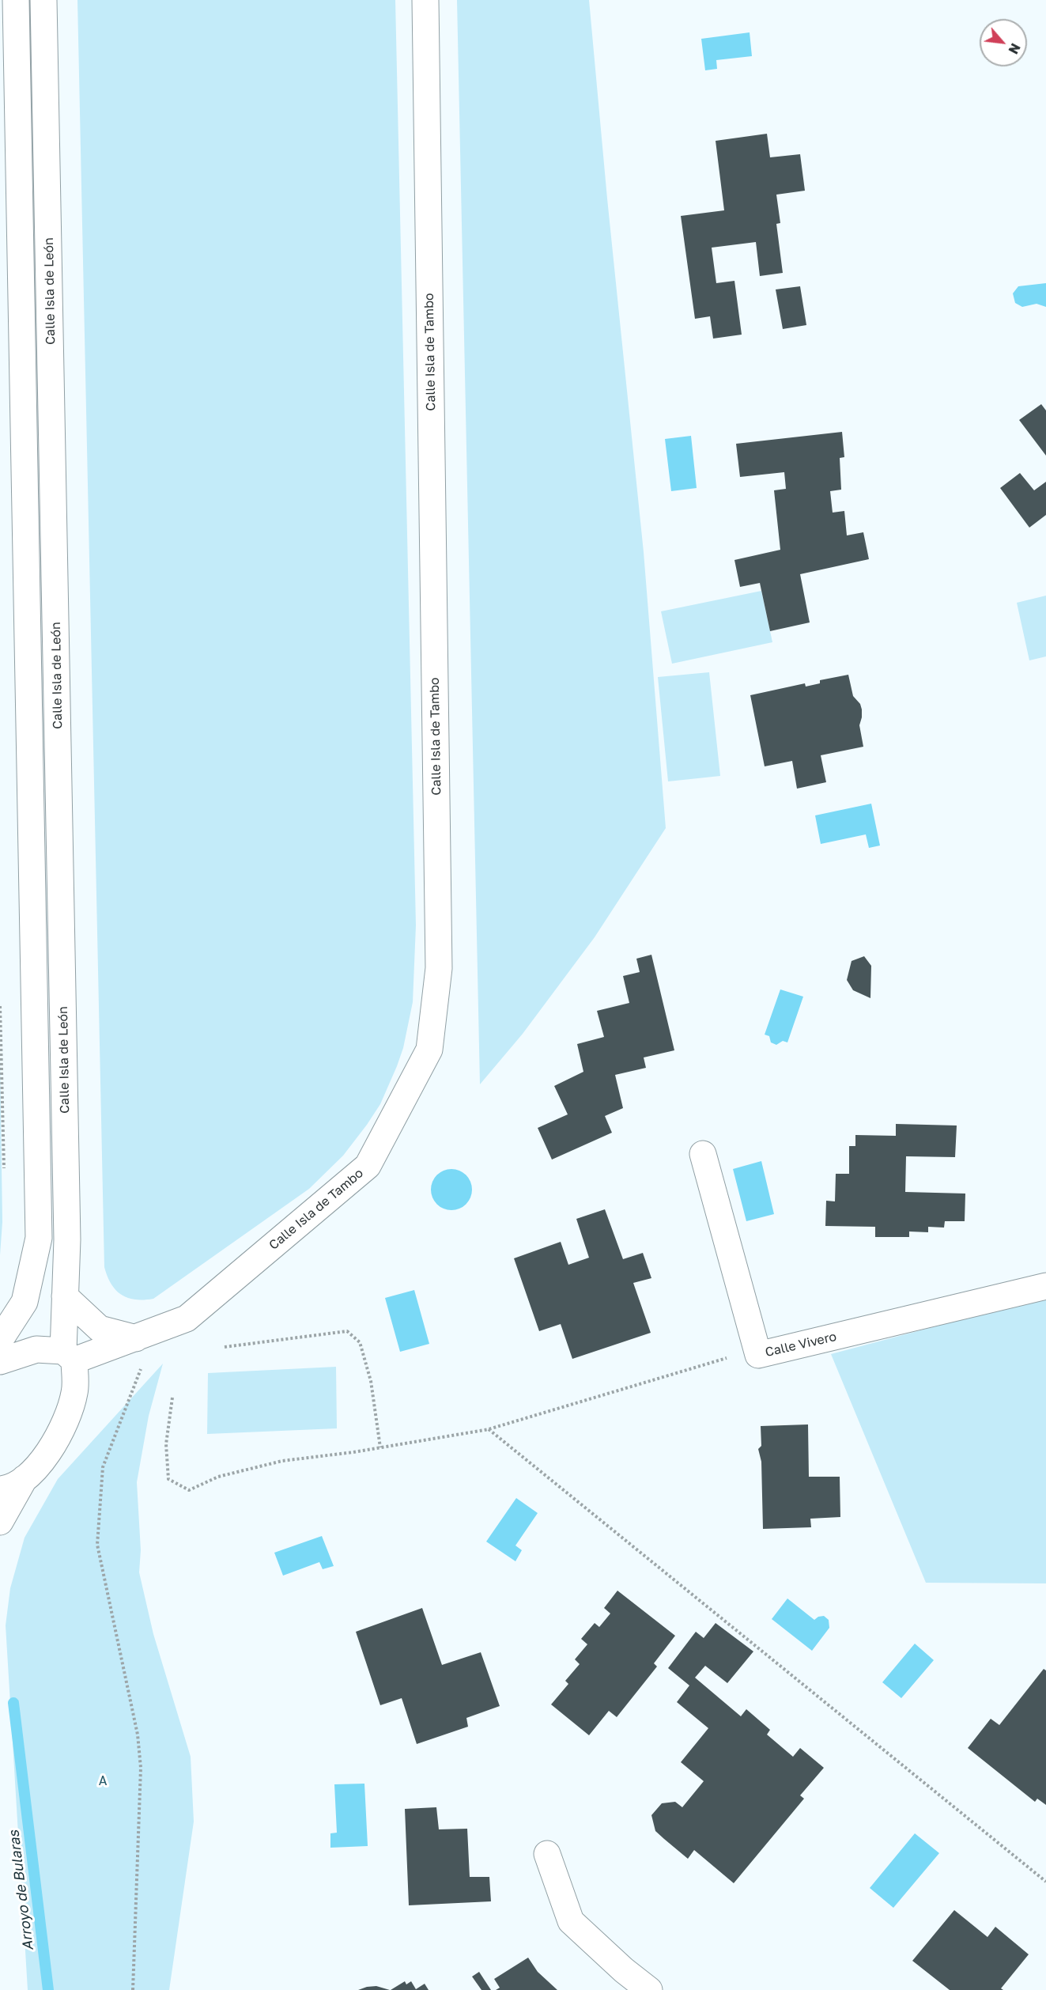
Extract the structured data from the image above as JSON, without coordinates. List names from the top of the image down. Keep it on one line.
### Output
{"streets":{"street":["Calle Isla de León","Calle Isla de Tambo","Calle Vivero"]},"crossings":[["Calle Isla de León","Calle Isla de Tambo"]],"water":["Arroyo de Bularas"],"parks":["A"],"north":"bottom right"}
